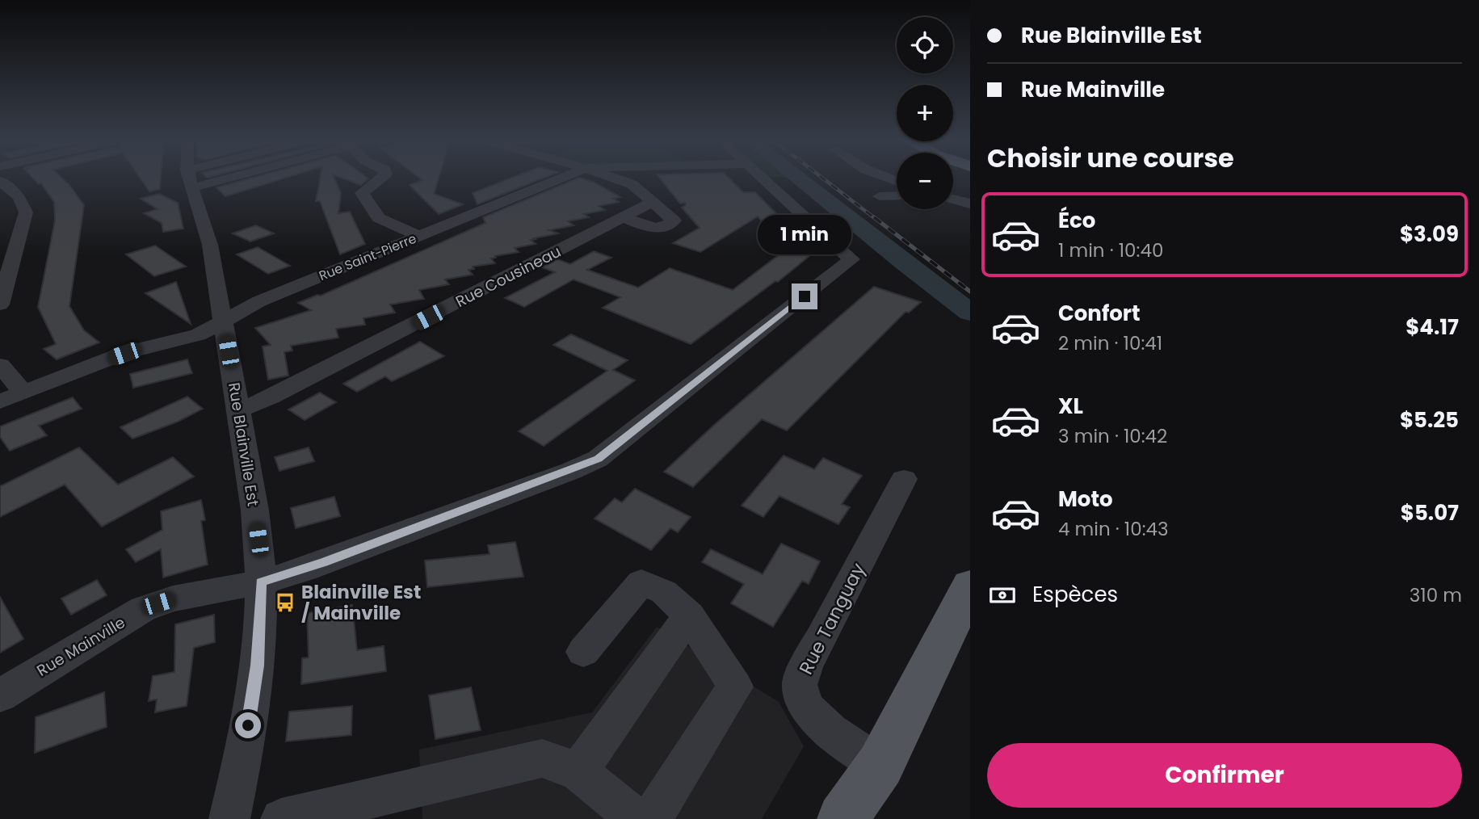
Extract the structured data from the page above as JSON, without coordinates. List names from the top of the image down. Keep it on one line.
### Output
{"streets":{"street":["Rue Saint-Pierre","Rue Cousineau","Rue Blainville Est","Rue Tanguay","Rue Mainville"]},"crossings":[["Rue Saint-Pierre","Rue Blainville Est"],["Rue Cousineau","Rue Blainville Est"],["Rue Blainville Est","Rue Mainville"]],"places":{"bus stop":["Blainville Est / Mainville"]},"page":{"banner":["Rue Blainville Est","Rue Mainville"],"map_buttons":["+","−"],"heading":"Choisir une course","list":[{"name":"Éco","note":"1 min · 10:40","value":"$3.09"},{"name":"Confort","note":"2 min · 10:41","value":"$4.17"},{"name":"XL","note":"3 min · 10:42","value":"$5.25"},{"name":"Moto","note":"4 min · 10:43","value":"$5.07"}],"bubble":"1 min","pay":["Espèces","310 m"],"buttons":"Confirmer"}}
